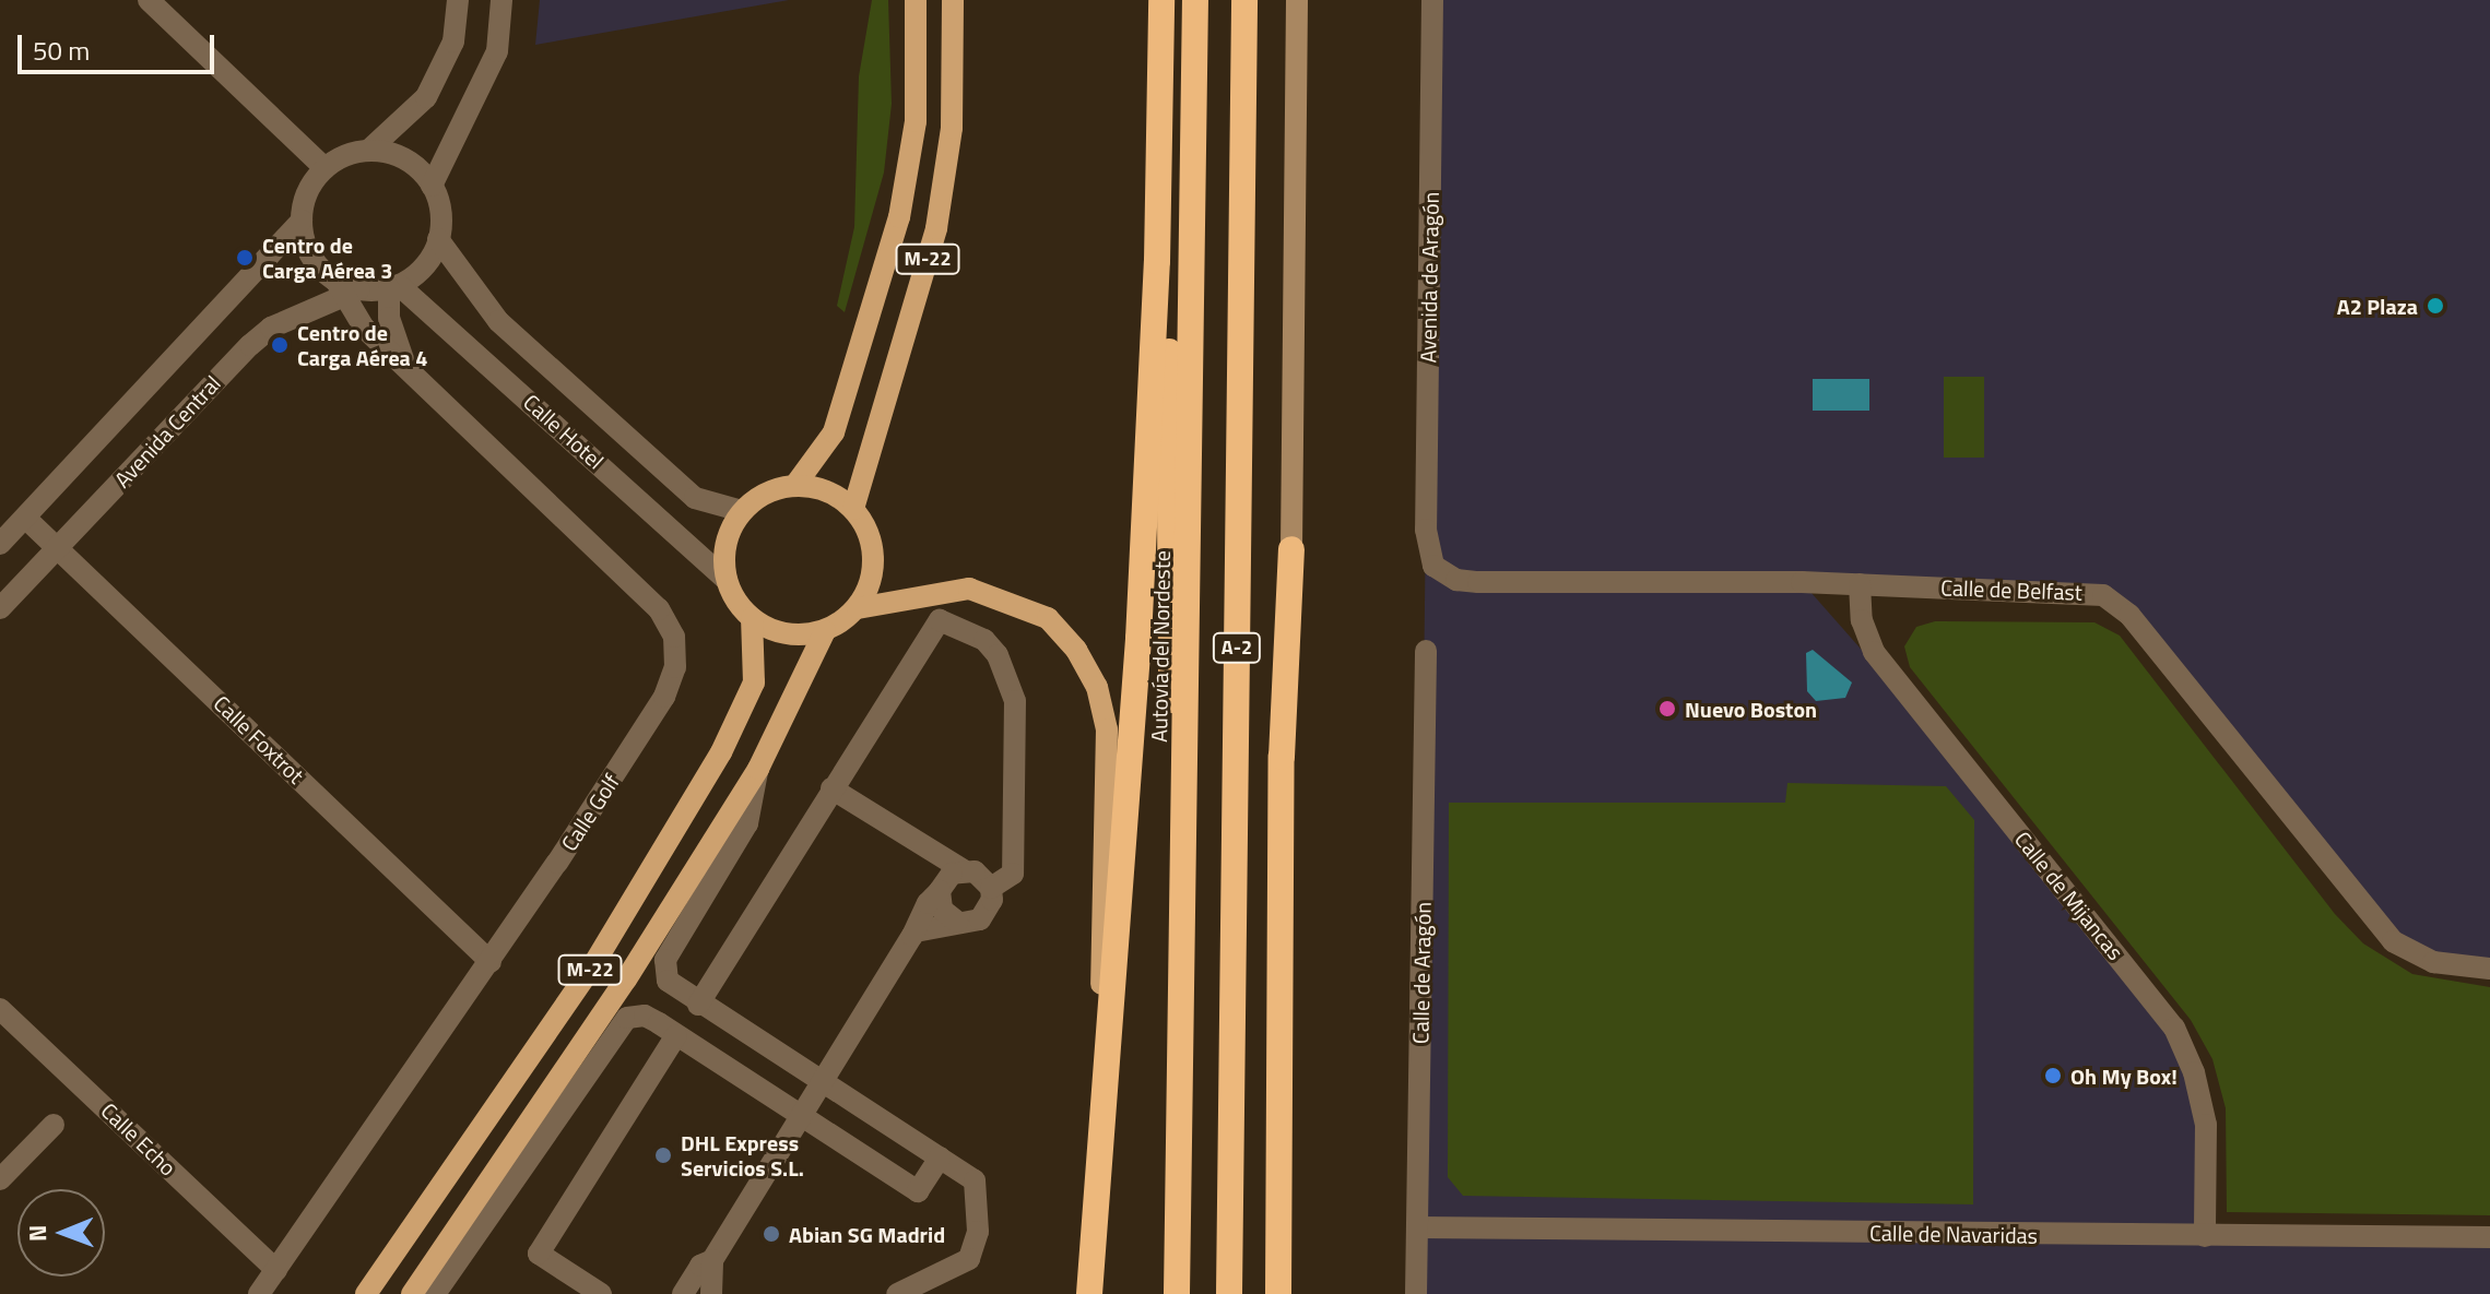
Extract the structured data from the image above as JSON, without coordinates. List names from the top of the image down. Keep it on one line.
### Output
{"streets":{"highway":["Autovía del Nordeste","A-2"],"main road":["M-22"],"street":["Avenida de Aragón","Avenida Central","Calle Hotel","Calle de Belfast","Calle Foxtrot","Calle Golf","Calle de Mijancas","Calle de Aragón","Calle Echo","Calle de Navaridas"]},"crossings":[["M-22","Calle Hotel"],["Avenida de Aragón","Calle de Belfast"],["Avenida Central","Calle Hotel"],["Avenida Central","Calle Foxtrot"],["Avenida Central","Calle Golf"],["Calle Hotel","Calle Golf"],["Calle de Belfast","Calle de Mijancas"],["Calle Foxtrot","Calle Golf"],["Calle Golf","Calle Echo"],["Calle de Mijancas","Calle de Navaridas"],["Calle de Aragón","Calle de Navaridas"]],"places":["Centro de Carga Aérea 3","A2 Plaza","Centro de Carga Aérea 4","Nuevo Boston","Oh My Box!","DHL Express Servicios S.L.","Abian SG Madrid"],"scale_bar":"50 m","north":"left"}
